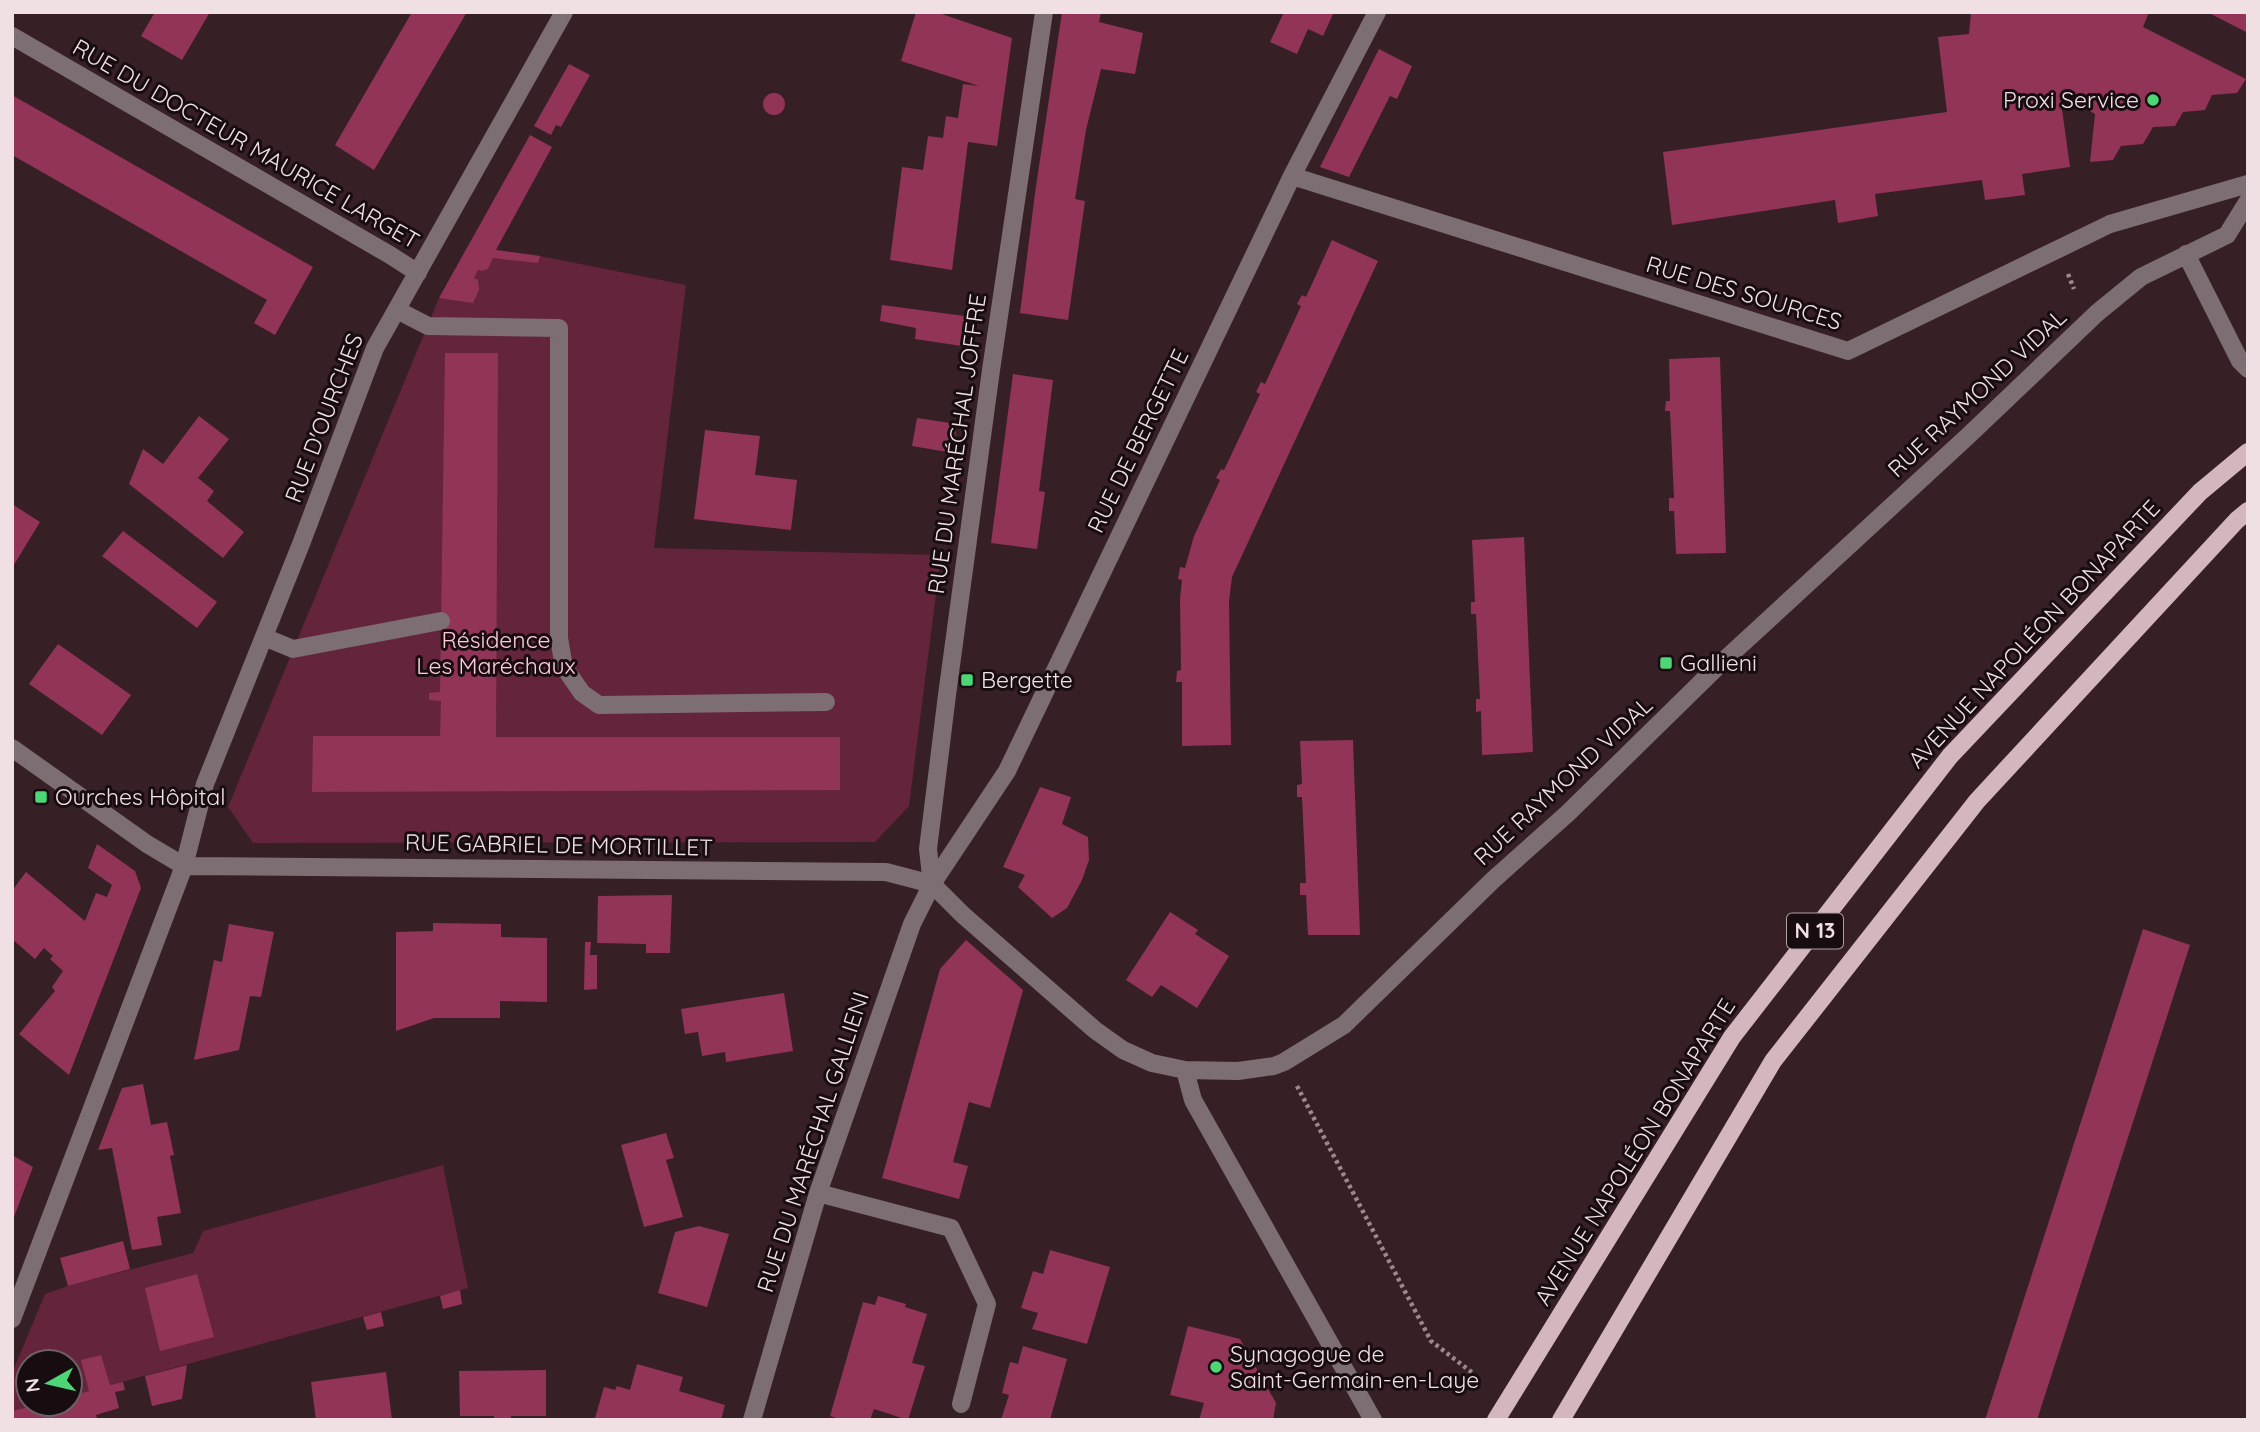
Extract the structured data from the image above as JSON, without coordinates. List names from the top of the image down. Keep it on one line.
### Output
{"streets":{"main road":["AVENUE NAPOLÉON BONAPARTE","N 13"],"street":["RUE DU DOCTEUR MAURICE LARGET","RUE DES SOURCES","RUE RAYMOND VIDAL","RUE D'OURCHES","RUE DE BERGETTE","RUE DU MARÉCHAL JOFFRE","RUE GABRIEL DE MORTILLET","RUE DU MARÉCHAL GALLIENI"]},"crossings":[["RUE DU DOCTEUR MAURICE LARGET","RUE D'OURCHES"],["RUE DES SOURCES","RUE DE BERGETTE"],["RUE RAYMOND VIDAL","RUE DE BERGETTE"],["RUE RAYMOND VIDAL","RUE DU MARÉCHAL JOFFRE"],["RUE RAYMOND VIDAL","RUE GABRIEL DE MORTILLET"],["RUE RAYMOND VIDAL","RUE DU MARÉCHAL GALLIENI"],["RUE D'OURCHES","RUE GABRIEL DE MORTILLET"],["RUE DE BERGETTE","RUE DU MARÉCHAL JOFFRE"],["RUE DE BERGETTE","RUE GABRIEL DE MORTILLET"],["RUE DE BERGETTE","RUE DU MARÉCHAL GALLIENI"],["RUE DU MARÉCHAL JOFFRE","RUE GABRIEL DE MORTILLET"],["RUE DU MARÉCHAL JOFFRE","RUE DU MARÉCHAL GALLIENI"],["RUE GABRIEL DE MORTILLET","RUE DU MARÉCHAL GALLIENI"]],"parks":["Résidence Les Maréchaux"],"places":{"other":["Proxi Service","Synagogue de Saint-Germain-en-Laye"],"transit":["Gallieni","Bergette","Ourches Hôpital"]},"north":"left"}
